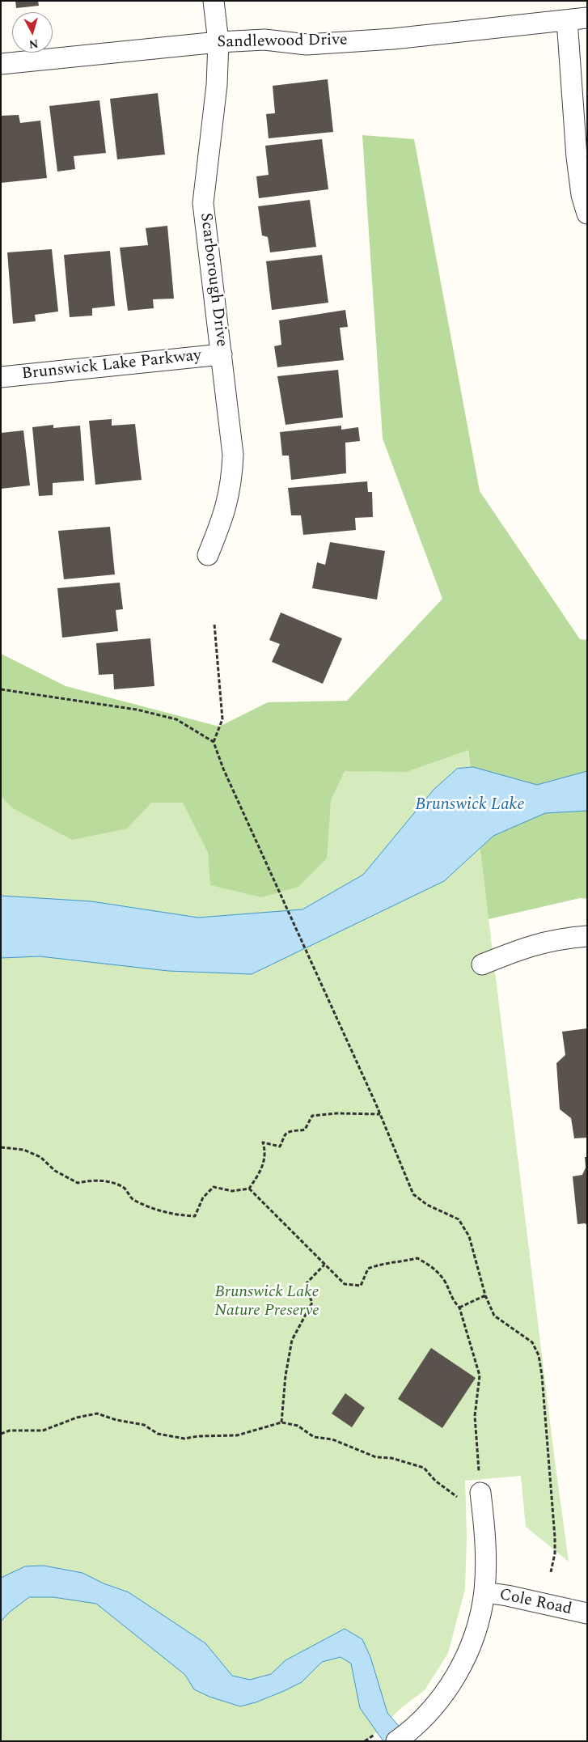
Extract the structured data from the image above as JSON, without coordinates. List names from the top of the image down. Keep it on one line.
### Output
{"streets":{"street":["Sandlewood Drive","Scarborough Drive","Brunswick Lake Parkway","Cole Road"]},"crossings":[["Sandlewood Drive","Scarborough Drive"],["Scarborough Drive","Brunswick Lake Parkway"]],"water":["Brunswick Lake"],"parks":["Brunswick Lake Nature Preserve"],"north":"bottom"}
